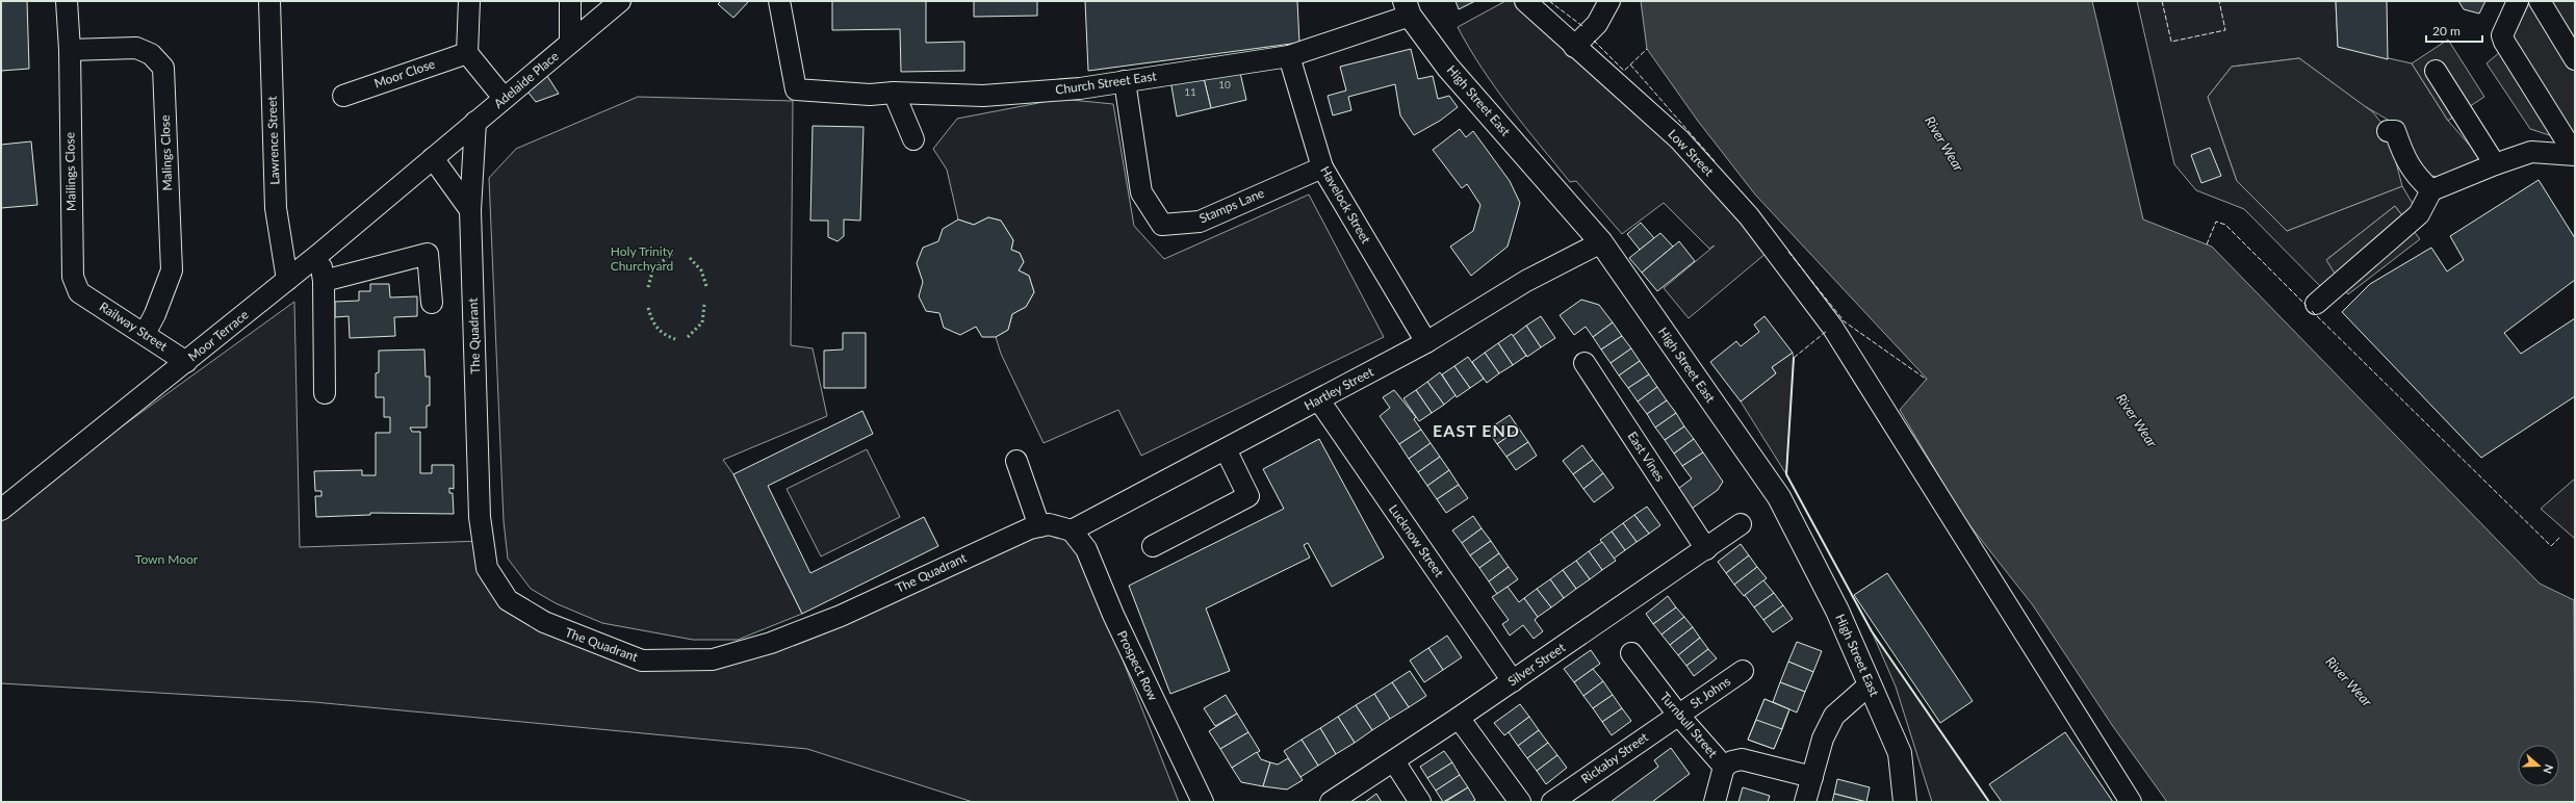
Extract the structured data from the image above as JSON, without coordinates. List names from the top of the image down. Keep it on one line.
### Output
{"streets":{"main road":["High Street East"],"street":["Moor Close","Adelaide Place","Church Street East","Lawrence Street","Malings Close","Low Street","Mailings Close","Havelock Street","Stamps Lane","Railway Street","Moor Terrace","The Quadrant","Hartley Street","East Vines","Lucknow Street","Silver Street","Prospect Row","St Johns","Turnbull Street","Rickaby Street"]},"crossings":[["Adelaide Place","Moor Terrace"],["Adelaide Place","The Quadrant"],["Church Street East","High Street East"],["Church Street East","Havelock Street"],["Church Street East","Stamps Lane"],["High Street East","Hartley Street"],["Lawrence Street","Moor Terrace"],["Malings Close","Mailings Close"],["Malings Close","Railway Street"],["Mailings Close","Railway Street"],["Havelock Street","Stamps Lane"],["Havelock Street","Hartley Street"],["Railway Street","Moor Terrace"],["The Quadrant","Hartley Street"],["The Quadrant","Prospect Row"],["Hartley Street","Lucknow Street"],["Hartley Street","Prospect Row"],["East Vines","Silver Street"],["Lucknow Street","Silver Street"],["St Johns","Turnbull Street"],["St Johns","Rickaby Street"],["Turnbull Street","Rickaby Street"]],"districts":["EAST END"],"water":["River Wear"],"parks":["Holy Trinity Churchyard","Town Moor"],"house_numbers":["10","11"],"scale_bar":"20 m","north":"right"}
